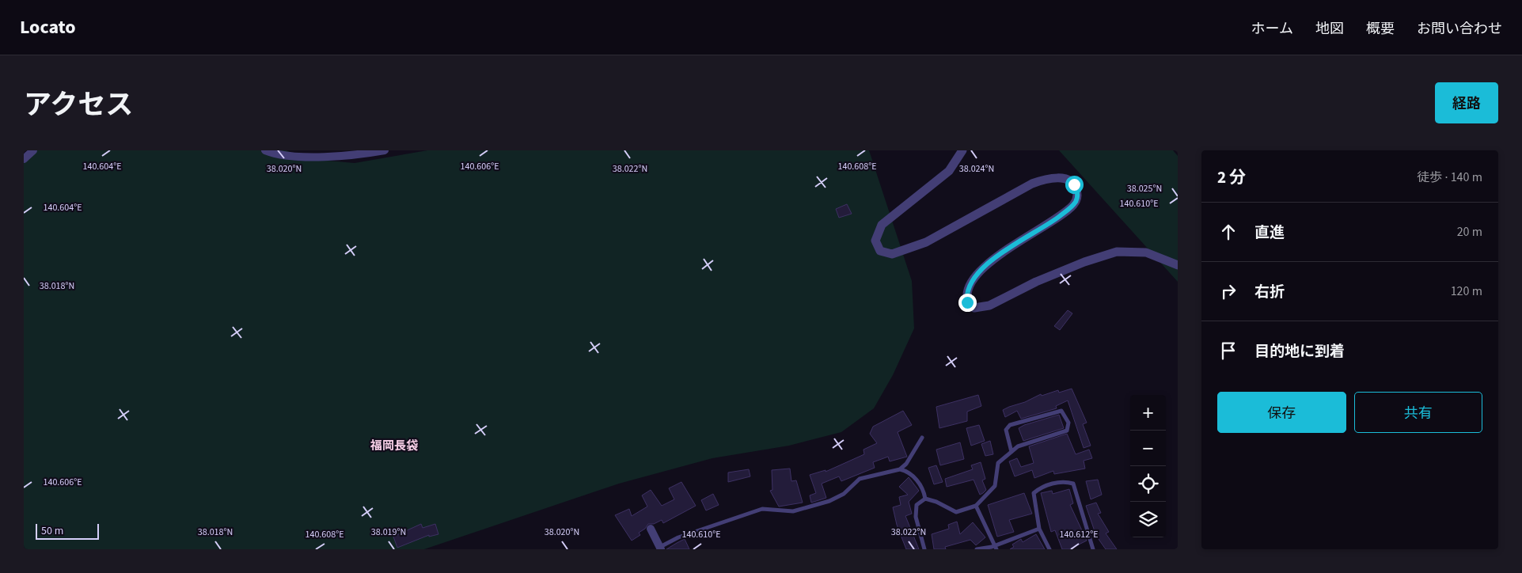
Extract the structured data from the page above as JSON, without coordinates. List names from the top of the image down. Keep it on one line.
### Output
{"districts":["福岡長袋"],"scale_bar":"50 m","page":{"header":"Locato","nav":["ホーム","地図","概要","お問い合わせ"],"title":"アクセス","buttons":["経路",["保存","共有"]],"heading":["2 分","徒歩 · 140 m"],"list":[["直進","20 m"],["右折","120 m"],"目的地に到着"],"map_buttons":["+","−"],"scale":"50 m"},"coordinates":["140.606°E","140.604°E","140.608°E","38.020°N","38.022°N","38.024°N","38.025°N","140.610°E","38.018°N","38.019°N","140.612°E"]}
